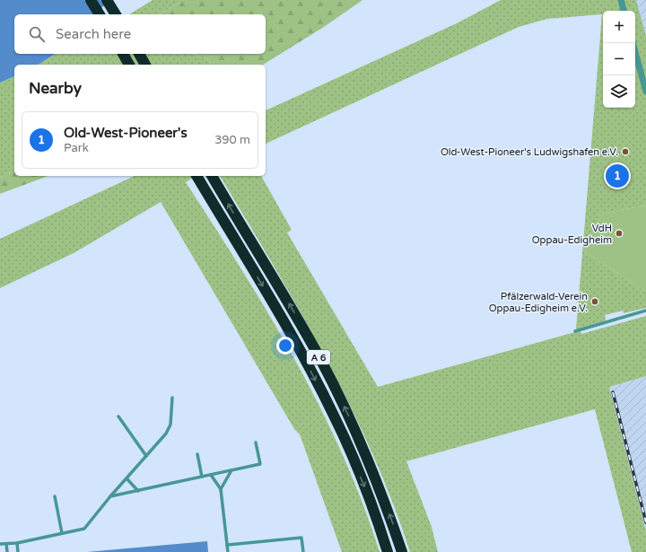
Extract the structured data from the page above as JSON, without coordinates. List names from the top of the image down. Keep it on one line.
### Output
{"streets":{"highway":["A 6"]},"places":["Old-West-Pioneer's Ludwigshafen e.V.","VdH Oppau-Edigheim","Pfälzerwald-Verein Oppau-Edigheim e.V."],"page":{"map_buttons":["+","−"],"search":"Search here","heading":"Nearby","list":[{"mark":"1","name":"Old-West-Pioneer's","note":"Park","value":"390 m"}],"pins":"1"}}
